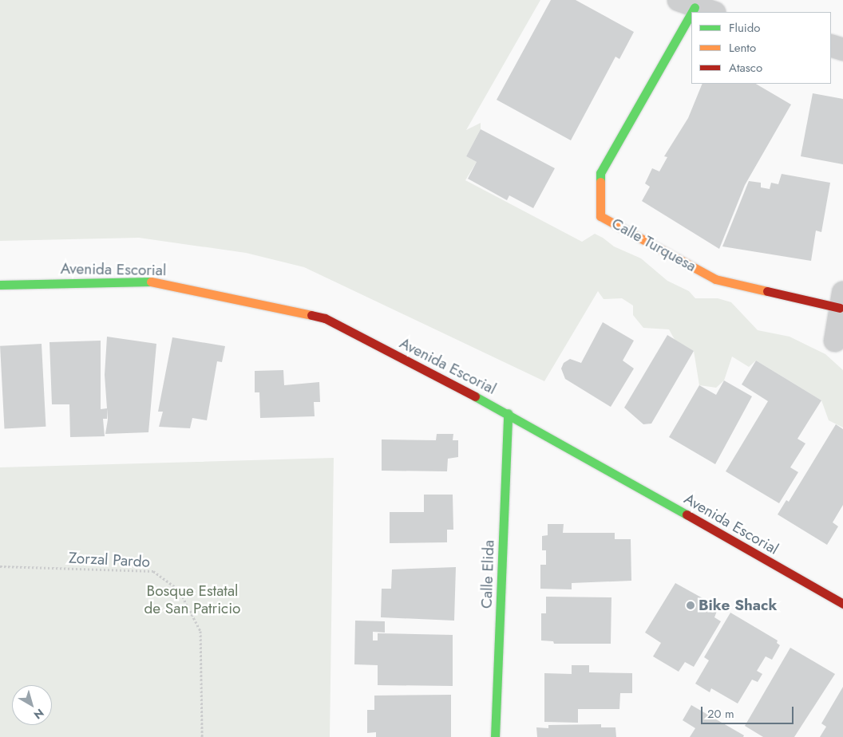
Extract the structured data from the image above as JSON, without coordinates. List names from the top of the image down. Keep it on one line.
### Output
{"streets":{"street":["Calle Turquesa","Avenida Escorial","Calle Elida"],"path":["Zorzal Pardo"]},"crossings":[["Avenida Escorial","Calle Elida"]],"parks":["Bosque Estatal de San Patricio"],"places":["Bike Shack"],"legend":["Fluido","Lento","Atasco"],"scale_bar":"20 m","north":"bottom right"}
